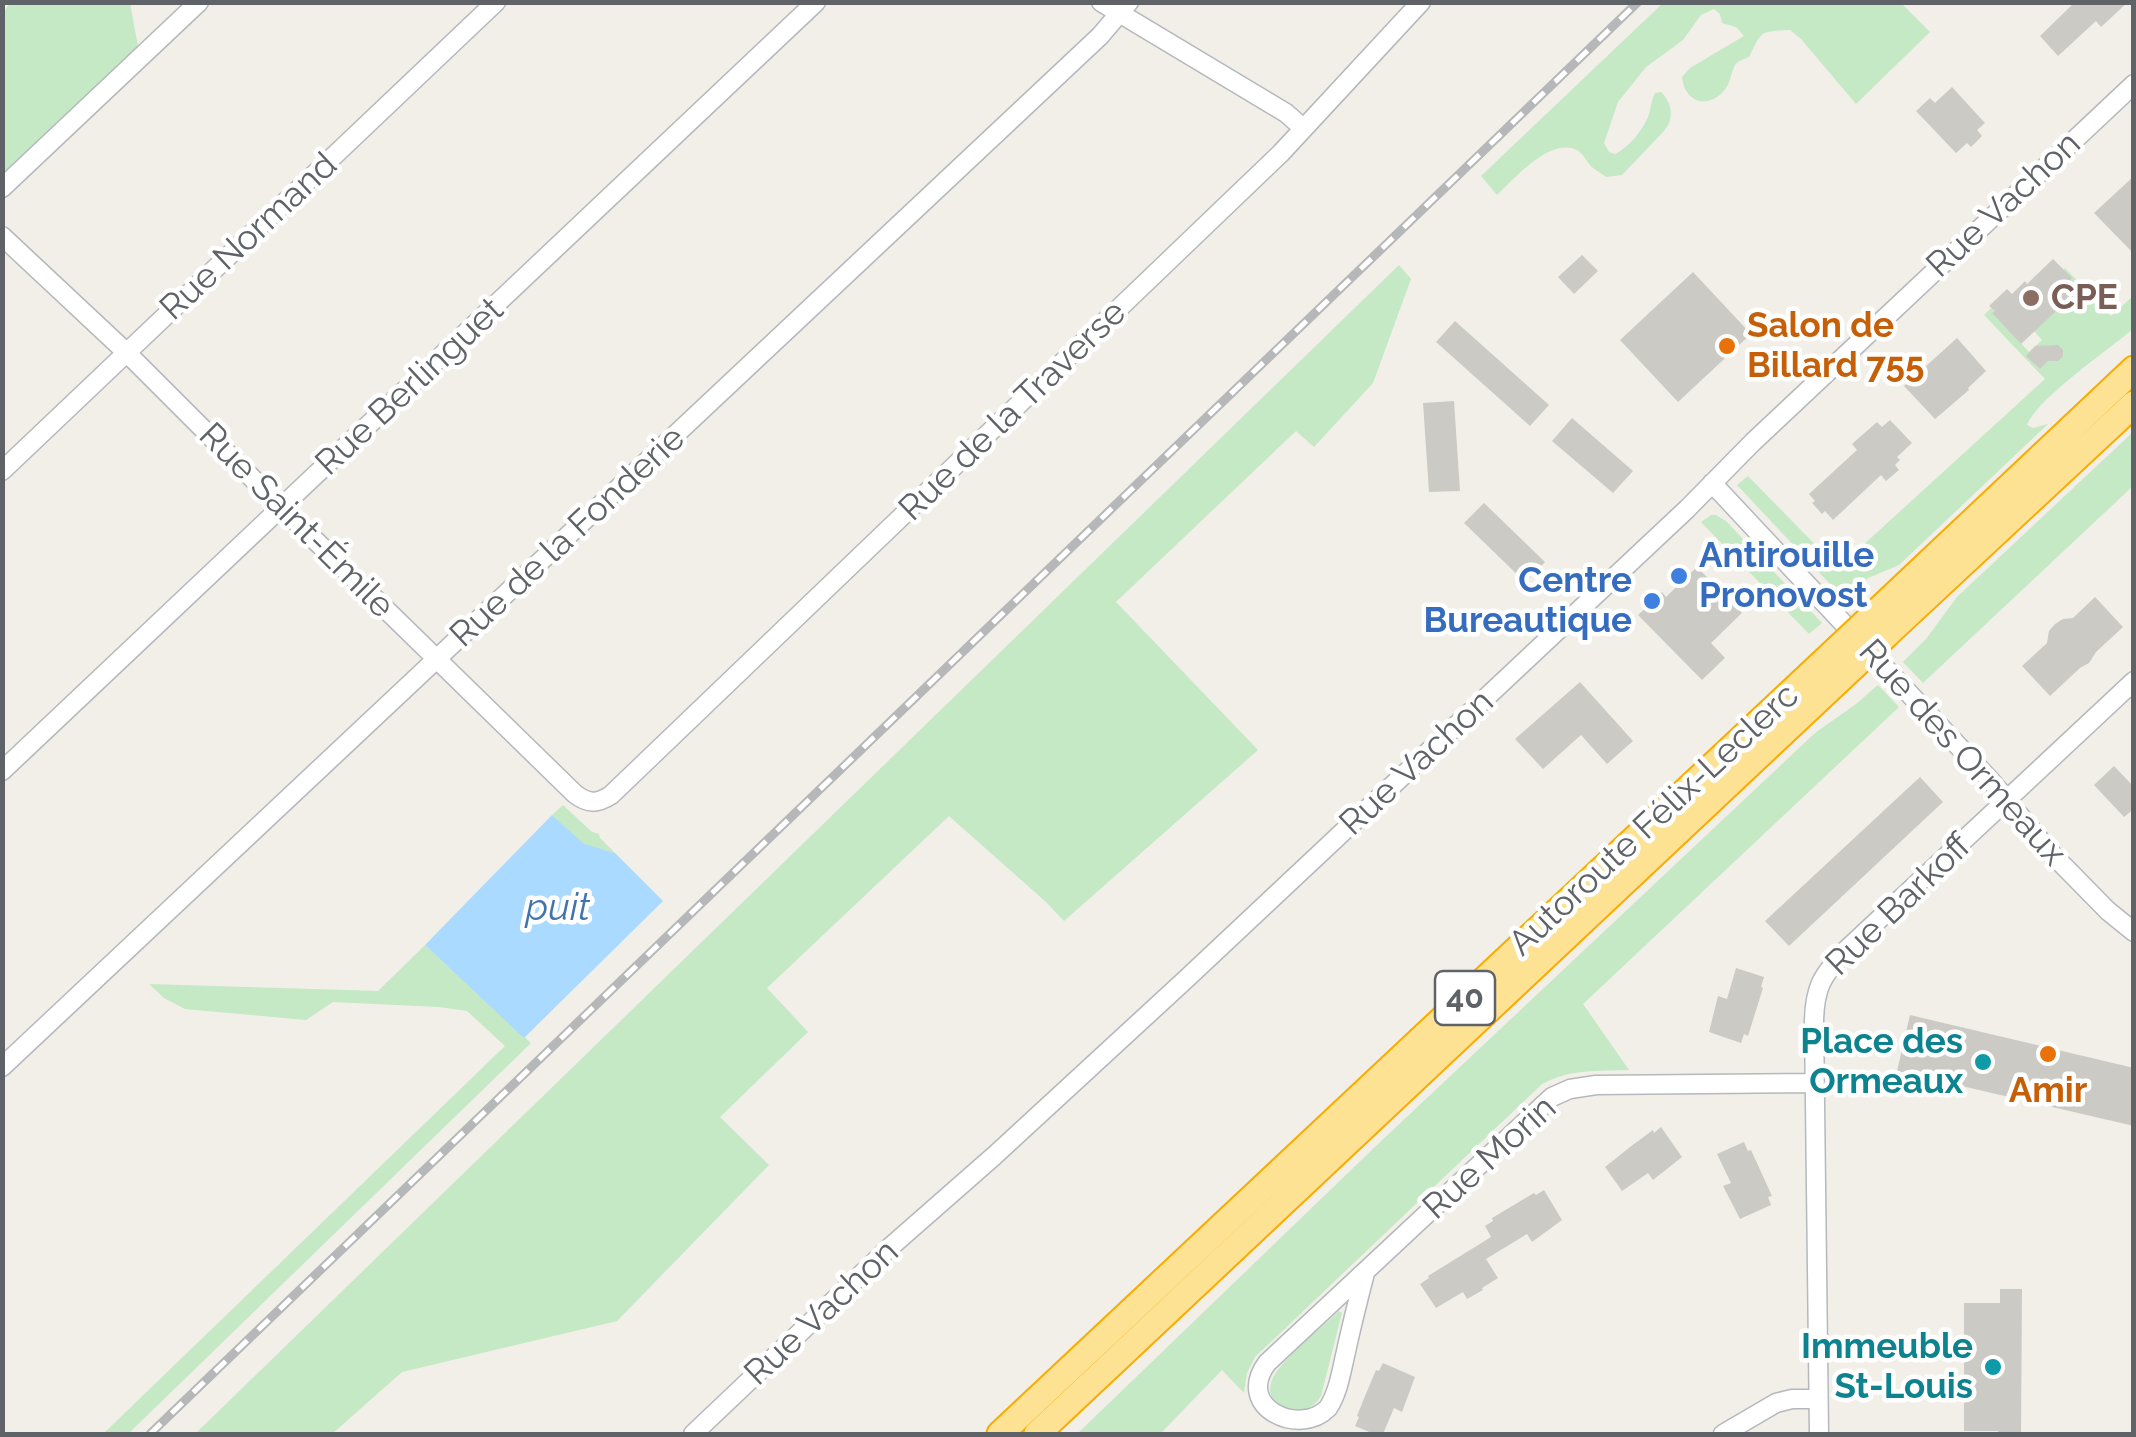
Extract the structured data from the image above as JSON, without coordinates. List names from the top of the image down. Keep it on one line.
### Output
{"streets":{"highway":["Autoroute Félix-Leclerc","40"],"street":["Rue Vachon","Rue Normand","Rue Berlinguet","Rue de la Traverse","Rue Saint-Émile","Rue de la Fonderie","Rue des Ormeaux","Rue Barkoff","Rue Morin"]},"crossings":[["Rue Vachon","Rue des Ormeaux"],["Rue Normand","Rue Saint-Émile"],["Rue Berlinguet","Rue Saint-Émile"],["Rue de la Traverse","Rue Saint-Émile"],["Rue Saint-Émile","Rue de la Fonderie"],["Rue des Ormeaux","Rue Barkoff"],["Rue Barkoff","Rue Morin"]],"water":["puit"],"places":["CPE","Salon de Billard 755","Antirouille Pronovost","Centre Bureautique","Amir","Place des Ormeaux","Immeuble St-Louis"]}
